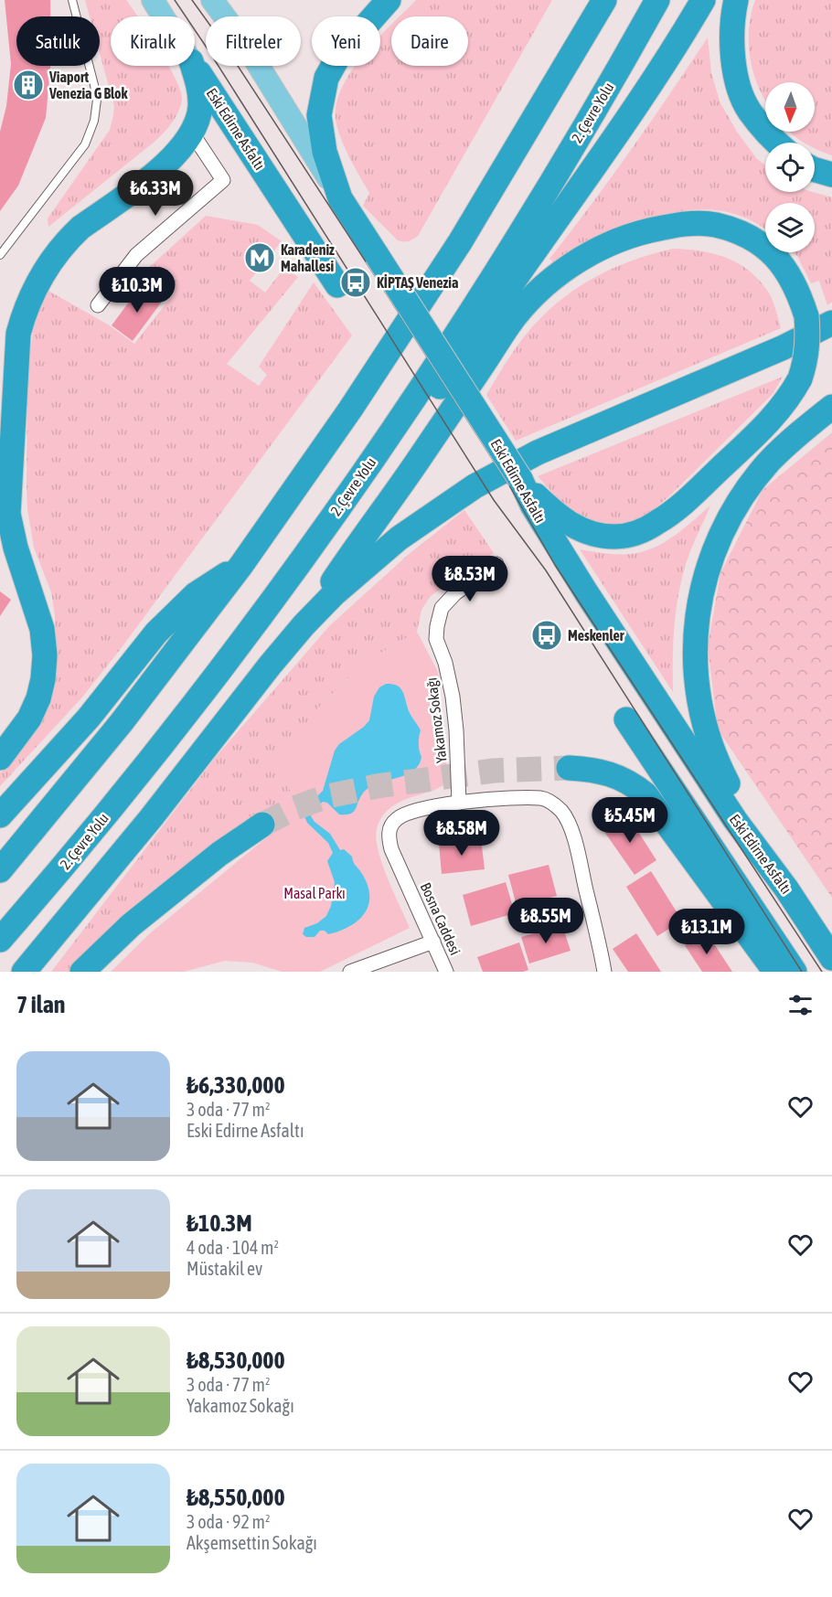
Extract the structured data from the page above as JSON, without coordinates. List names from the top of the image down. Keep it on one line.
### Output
{"streets":{"highway":["2. Çevre Yolu","Eski Edirne Asfaltı"],"street":["Yakamoz Sokağı","Bosna Caddesi"]},"crossings":[["Yakamoz Sokağı","Bosna Caddesi"]],"parks":["Masal Parkı"],"places":{"building":["Viaport Venezia G Blok"],"metro station":["Karadeniz Mahallesi"],"bus stop":["KİPTAŞ Venezia","Meskenler"]},"north":"bottom","page":{"chip":["Satılık","Kiralık","Filtreler","Yeni","Daire"],"price":["₺6.33M","₺10.3M","₺8.53M","₺5.45M","₺8.58M","₺8.55M","₺13.1M"],"heading":"7 ilan","list":[{"name":"₺6,330,000","note":"3 oda · 77 m² · Eski Edirne Asfaltı"},{"name":"₺10.3M","note":"4 oda · 104 m² · Müstakil ev"},{"name":"₺8,530,000","note":"3 oda · 77 m² · Yakamoz Sokağı"},{"name":"₺8,550,000","note":"3 oda · 92 m² · Akşemsettin Sokağı"}]}}
